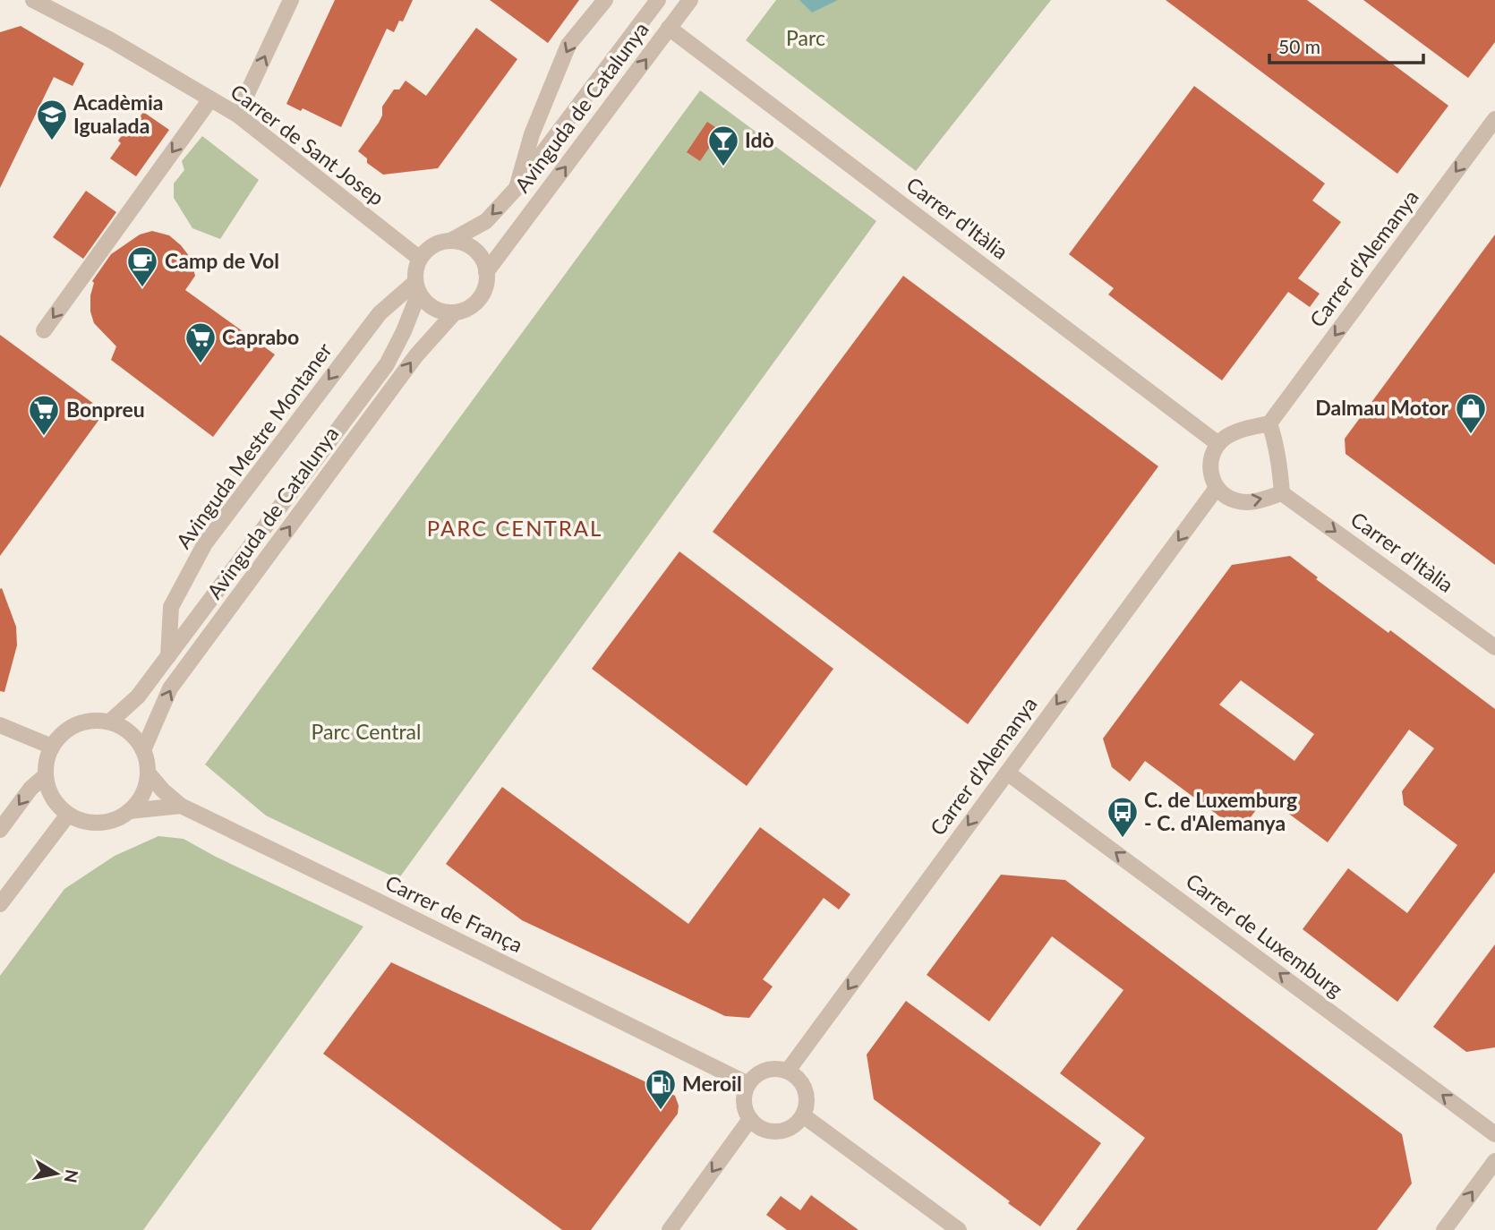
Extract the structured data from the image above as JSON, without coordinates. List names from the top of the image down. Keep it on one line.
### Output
{"streets":{"street":["Avinguda de Catalunya","Carrer de Sant Josep","Carrer d'Itàlia","Carrer d'Alemanya","Avinguda Mestre Montaner","Carrer de França","Carrer de Luxemburg"]},"crossings":[["Avinguda de Catalunya","Carrer de Sant Josep"],["Avinguda de Catalunya","Carrer d'Itàlia"],["Avinguda de Catalunya","Avinguda Mestre Montaner"],["Avinguda de Catalunya","Carrer de França"],["Carrer de Sant Josep","Avinguda Mestre Montaner"],["Carrer d'Itàlia","Carrer d'Alemanya"],["Carrer d'Alemanya","Carrer de França"],["Carrer d'Alemanya","Carrer de Luxemburg"]],"one_way":["Carrer d'Alemanya","Avinguda Mestre Montaner","Carrer de Luxemburg"],"districts":["PARC CENTRAL"],"parks":["Parc","Parc Central"],"places":{"school or university":["Acadèmia Igualada"],"bar":["Idò"],"cafe":["Camp de Vol"],"supermarket":["Caprabo","Bonpreu"],"shop":["Dalmau Motor"],"bus stop":["C. de Luxemburg - C. d'Alemanya"],"fuel station":["Meroil"]},"scale_bar":"50 m","north":"right"}
